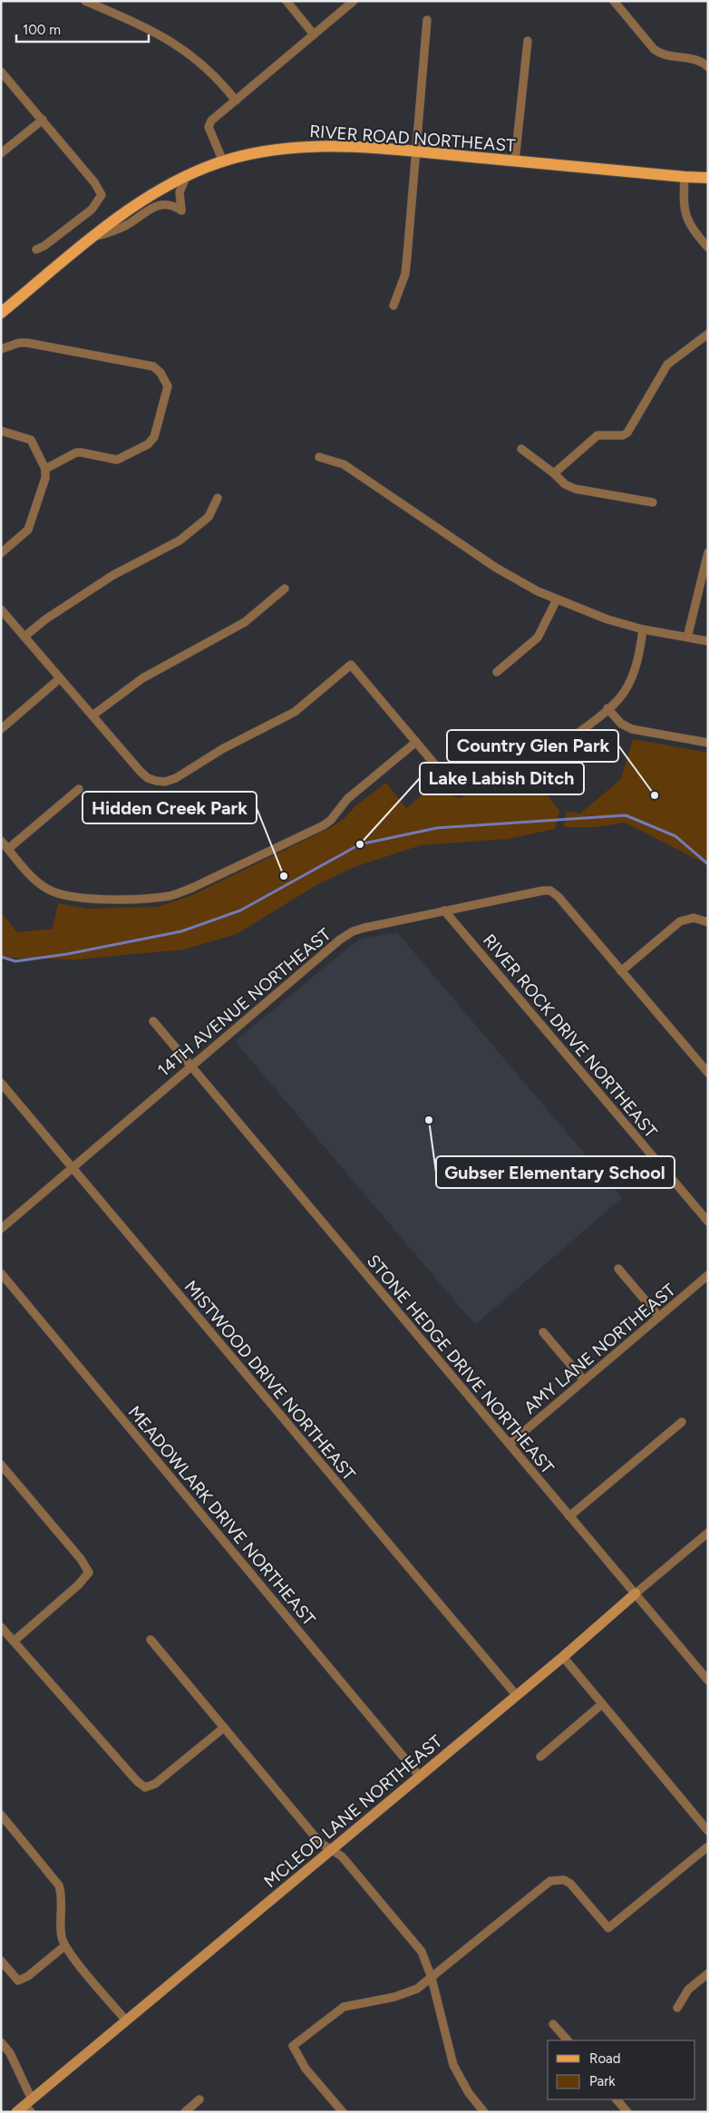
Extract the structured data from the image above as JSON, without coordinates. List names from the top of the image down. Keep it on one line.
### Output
{"streets":{"main road":["RIVER ROAD NORTHEAST"],"street":["14TH AVENUE NORTHEAST","RIVER ROCK DRIVE NORTHEAST","AMY LANE NORTHEAST","STONE HEDGE DRIVE NORTHEAST","MISTWOOD DRIVE NORTHEAST","MEADOWLARK DRIVE NORTHEAST","MCLEOD LANE NORTHEAST"]},"crossings":[["14TH AVENUE NORTHEAST","RIVER ROCK DRIVE NORTHEAST"],["14TH AVENUE NORTHEAST","STONE HEDGE DRIVE NORTHEAST"],["14TH AVENUE NORTHEAST","MISTWOOD DRIVE NORTHEAST"],["AMY LANE NORTHEAST","STONE HEDGE DRIVE NORTHEAST"],["STONE HEDGE DRIVE NORTHEAST","MCLEOD LANE NORTHEAST"],["MISTWOOD DRIVE NORTHEAST","MCLEOD LANE NORTHEAST"],["MEADOWLARK DRIVE NORTHEAST","MCLEOD LANE NORTHEAST"]],"places":["Country Glen Park","Lake Labish Ditch","Hidden Creek Park","Gubser Elementary School"],"legend":["Road","Park"],"scale_bar":"100 m"}
